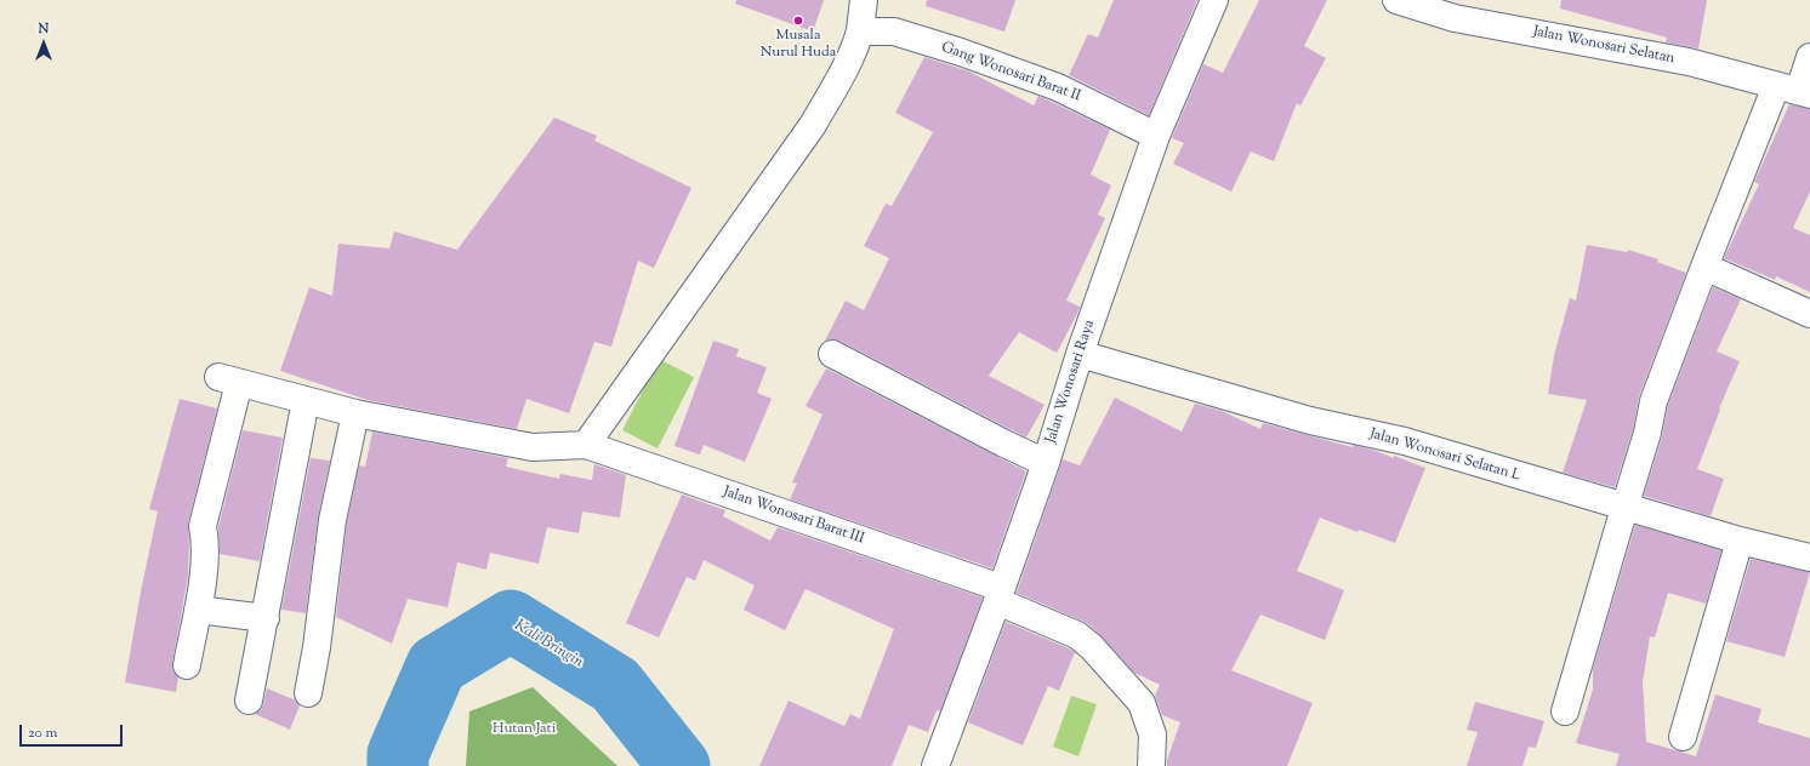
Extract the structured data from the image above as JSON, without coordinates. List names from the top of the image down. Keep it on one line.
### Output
{"streets":{"street":["Jalan Wonosari Selatan","Gang Wonosari Barat II","Jalan Wonosari Raya","Jalan Wonosari Selatan L","Jalan Wonosari Barat III"]},"crossings":[["Gang Wonosari Barat II","Jalan Wonosari Raya"],["Jalan Wonosari Raya","Jalan Wonosari Selatan L"],["Jalan Wonosari Raya","Jalan Wonosari Barat III"]],"water":["Kali Bringin"],"parks":["Hutan Jati"],"places":["Musala Nurul Huda"],"scale_bar":"20 m","north":"top"}
